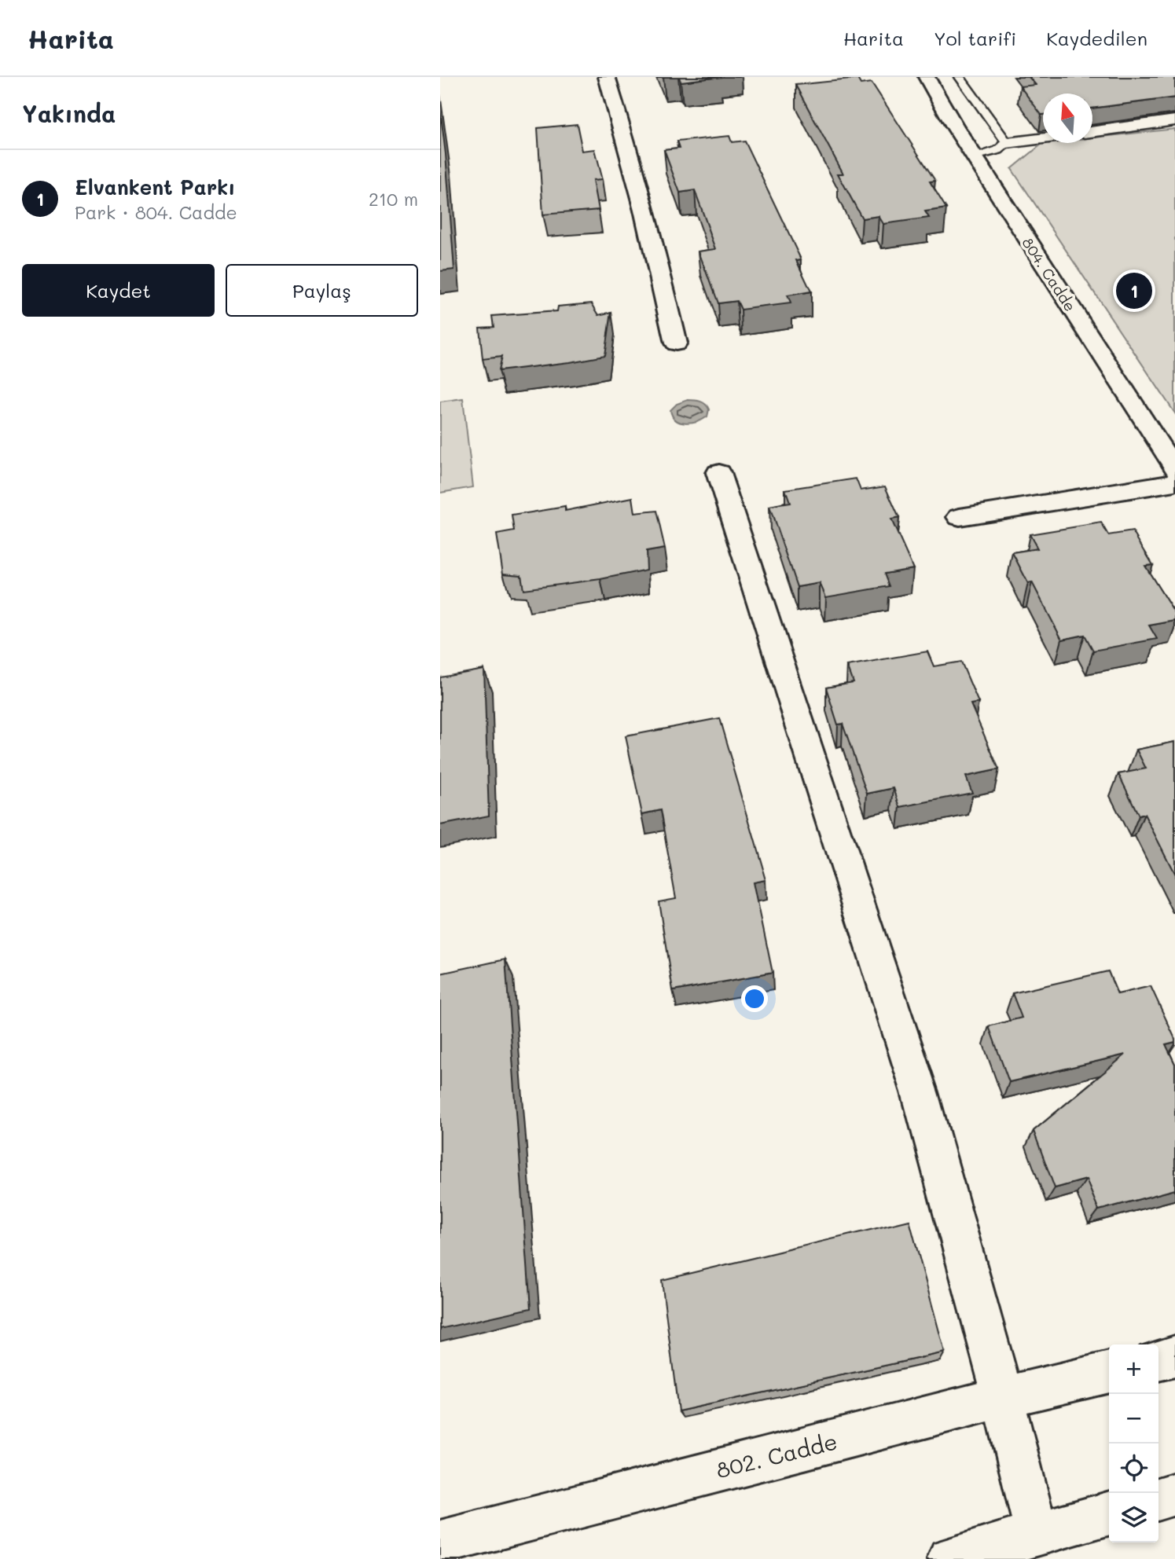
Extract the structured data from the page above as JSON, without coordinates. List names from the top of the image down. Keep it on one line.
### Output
{"streets":{"street":["804. Cadde","802. Cadde"]},"north":"top","page":{"header":"Harita","nav":["Harita","Yol tarifi","Kaydedilen"],"heading":"Yakında","list":[{"mark":"1","name":"Elvankent Parkı","note":"Park · 804. Cadde","value":"210 m"}],"buttons":["Kaydet","Paylaş"],"pins":"1","map_buttons":["+","−"]}}
